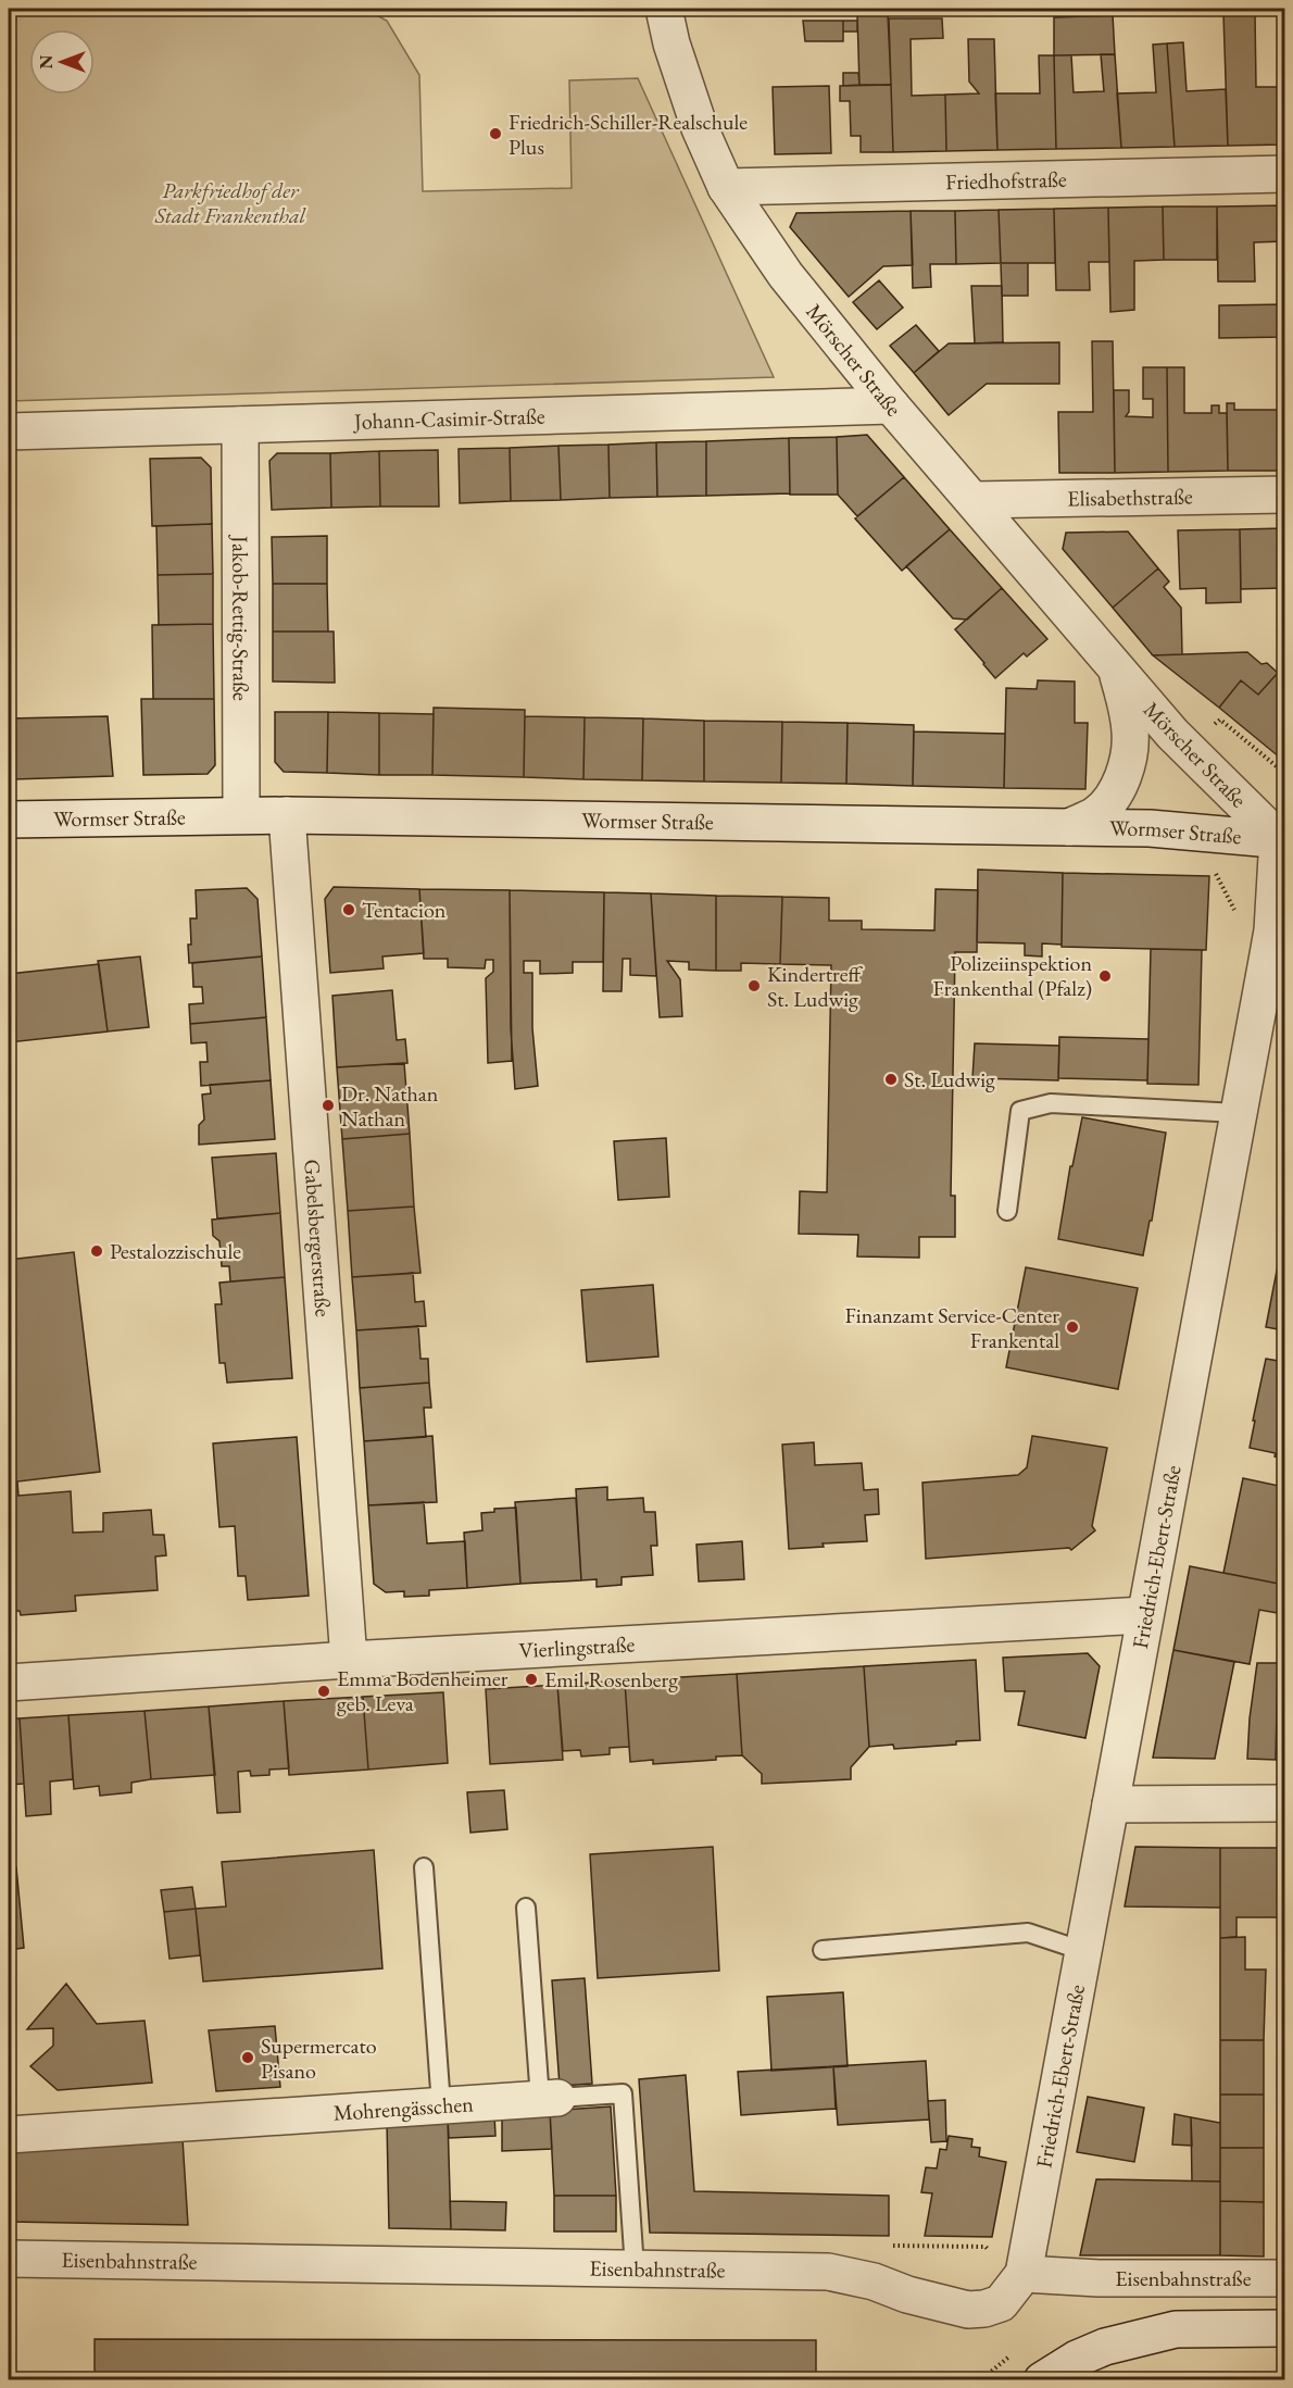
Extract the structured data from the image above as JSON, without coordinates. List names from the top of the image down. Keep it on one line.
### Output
{"streets":{"street":["Friedhofstraße","Mörscher Straße","Johann-Casimir-Straße","Elisabethstraße","Jakob-Rettig-Straße","Wormser Straße","Gabelsbergerstraße","Friedrich-Ebert-Straße","Vierlingstraße","Mohrengässchen","Eisenbahnstraße"]},"crossings":[["Friedhofstraße","Mörscher Straße"],["Mörscher Straße","Johann-Casimir-Straße"],["Mörscher Straße","Elisabethstraße"],["Mörscher Straße","Wormser Straße"],["Mörscher Straße","Friedrich-Ebert-Straße"],["Johann-Casimir-Straße","Jakob-Rettig-Straße"],["Jakob-Rettig-Straße","Wormser Straße"],["Wormser Straße","Gabelsbergerstraße"],["Wormser Straße","Friedrich-Ebert-Straße"],["Gabelsbergerstraße","Vierlingstraße"],["Friedrich-Ebert-Straße","Vierlingstraße"],["Friedrich-Ebert-Straße","Eisenbahnstraße"],["Mohrengässchen","Eisenbahnstraße"]],"parks":["Parkfriedhof der Stadt Frankenthal"],"places":["Friedrich-Schiller-Realschule Plus","Tentacion","Polizeiinspektion Frankenthal (Pfalz)","Kindertreff St. Ludwig","St. Ludwig","Dr. Nathan Nathan","Pestalozzischule","Finanzamt Service-Center Frankental","Emil Rosenberg","Emma Bodenheimer geb. Leva","Supermercato Pisano"],"north":"left"}
